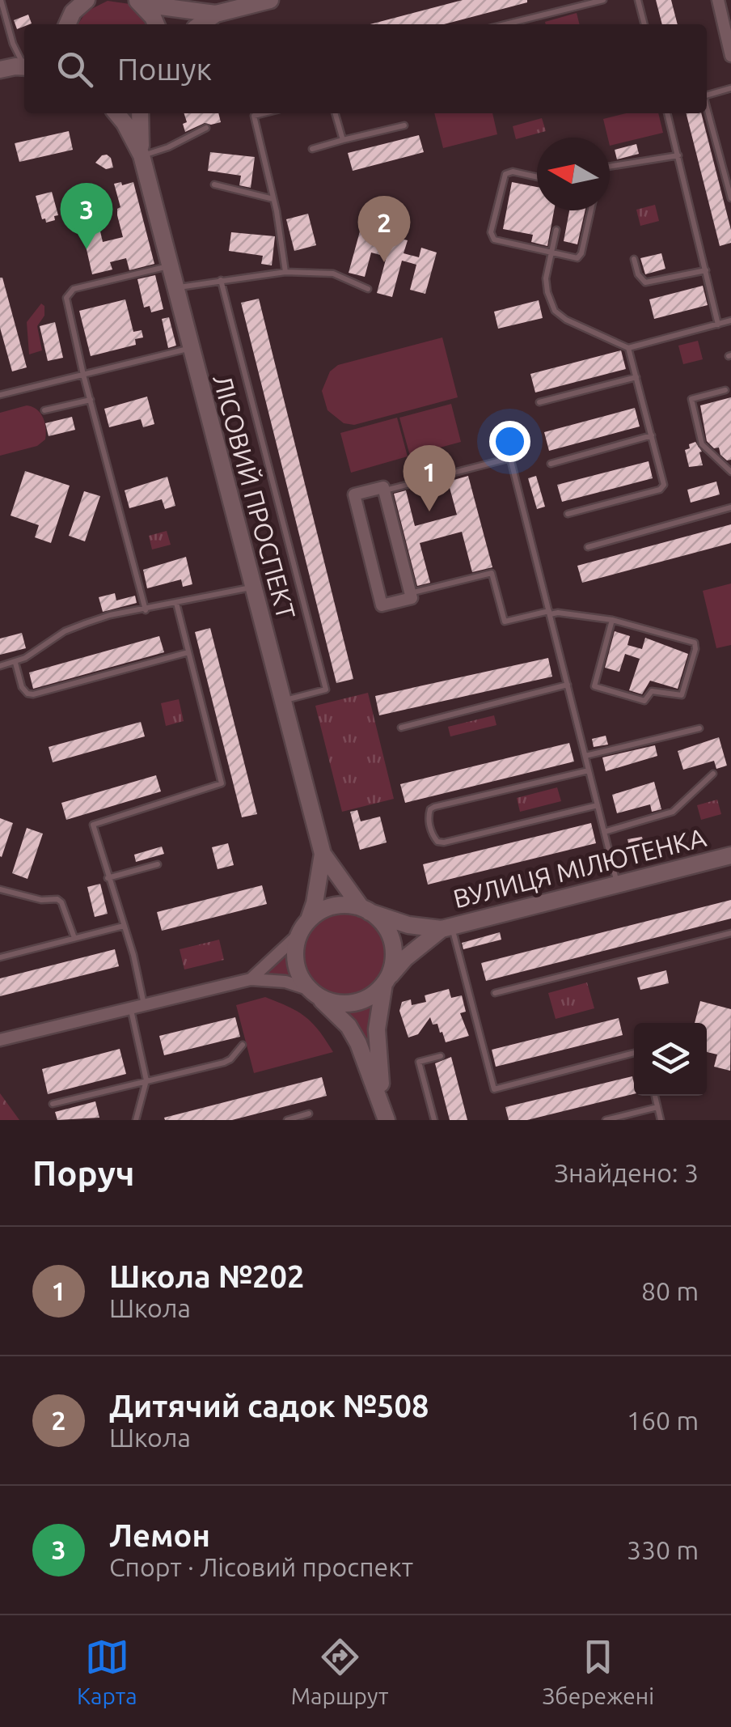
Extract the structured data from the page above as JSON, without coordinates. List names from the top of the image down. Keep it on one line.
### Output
{"streets":{"street":["ЛІСОВИЙ ПРОСПЕКТ","ВУЛИЦЯ МІЛЮТЕНКА"]},"crossings":[["ЛІСОВИЙ ПРОСПЕКТ","ВУЛИЦЯ МІЛЮТЕНКА"]],"north":"left","page":{"search":"Пошук","pins":["3","2","1"],"heading":["Поруч","Знайдено: 3"],"list":[{"mark":"1","name":"Школа №202","note":"Школа","value":"80 m"},{"mark":"2","name":"Дитячий садок №508","note":"Школа","value":"160 m"},{"mark":"3","name":"Лемон","note":"Спорт · Лісовий проспект","value":"330 m"}],"nav":["Карта","Маршрут","Збережені"]}}
